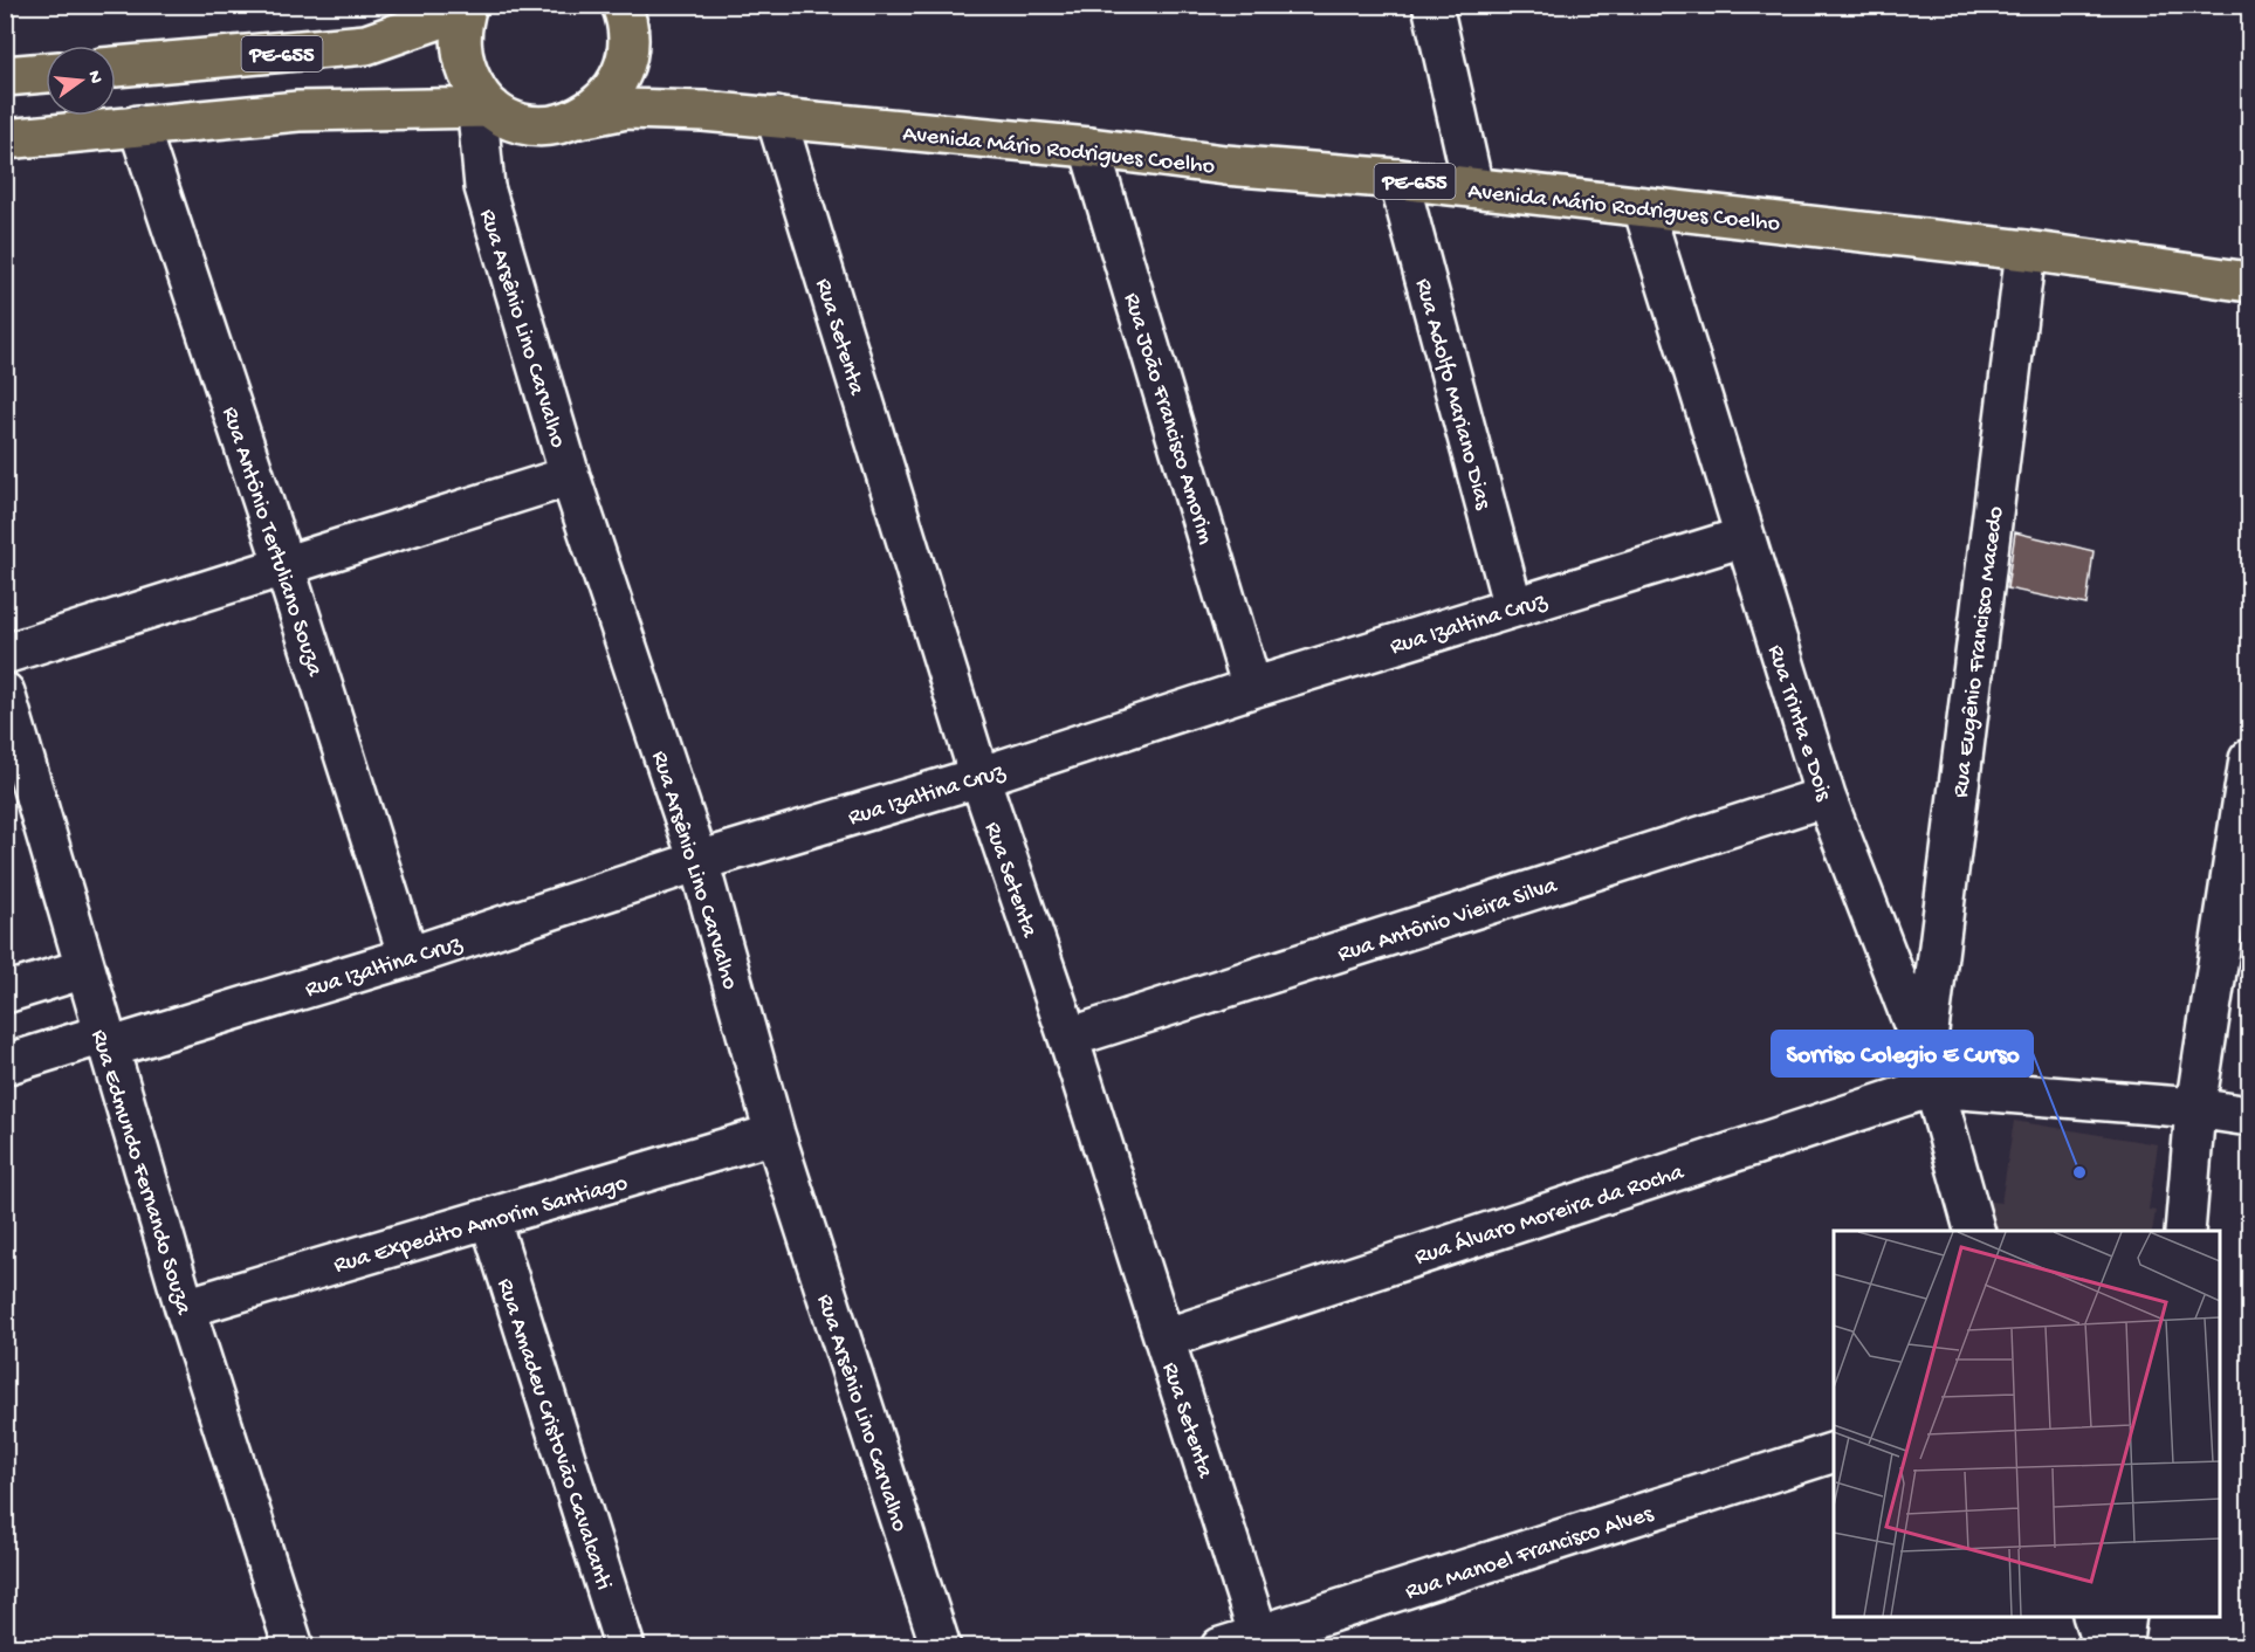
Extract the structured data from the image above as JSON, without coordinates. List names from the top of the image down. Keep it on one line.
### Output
{"streets":{"main road":["PE-655","Avenida Mário Rodrigues Coelho"],"street":["Rua Arsênio Lino Carvalho","Rua Setenta","Rua Adolfo Mariano Dias","Rua João Francisco Amorim","Rua Antônio Tertuliano Souza","Rua Izaltina Cruz","Rua Eugênio Francisco Macedo","Rua Trinta e Dois","Rua Antônio Vieira Silva","Rua Edmundo Fernando Souza","Rua Álvaro Moreira da Rocha","Rua Expedito Amorim Santiago","Rua Amadeu Cristovão Cavalcanti","Rua Manoel Francisco Alves"]},"crossings":[["PE-655","Avenida Mário Rodrigues Coelho"],["PE-655","Rua Arsênio Lino Carvalho"],["PE-655","Rua Antônio Tertuliano Souza"],["Avenida Mário Rodrigues Coelho","Rua Setenta"],["Avenida Mário Rodrigues Coelho","Rua Adolfo Mariano Dias"],["Avenida Mário Rodrigues Coelho","Rua João Francisco Amorim"],["Avenida Mário Rodrigues Coelho","Rua Eugênio Francisco Macedo"],["Avenida Mário Rodrigues Coelho","Rua Trinta e Dois"],["Rua Arsênio Lino Carvalho","Rua Izaltina Cruz"],["Rua Arsênio Lino Carvalho","Rua Expedito Amorim Santiago"],["Rua Setenta","Rua Izaltina Cruz"],["Rua Setenta","Rua Antônio Vieira Silva"],["Rua Setenta","Rua Álvaro Moreira da Rocha"],["Rua Setenta","Rua Manoel Francisco Alves"],["Rua Adolfo Mariano Dias","Rua Izaltina Cruz"],["Rua João Francisco Amorim","Rua Izaltina Cruz"],["Rua Antônio Tertuliano Souza","Rua Izaltina Cruz"],["Rua Izaltina Cruz","Rua Trinta e Dois"],["Rua Izaltina Cruz","Rua Edmundo Fernando Souza"],["Rua Eugênio Francisco Macedo","Rua Trinta e Dois"],["Rua Eugênio Francisco Macedo","Rua Álvaro Moreira da Rocha"],["Rua Trinta e Dois","Rua Antônio Vieira Silva"],["Rua Trinta e Dois","Rua Álvaro Moreira da Rocha"],["Rua Edmundo Fernando Souza","Rua Expedito Amorim Santiago"],["Rua Expedito Amorim Santiago","Rua Amadeu Cristovão Cavalcanti"]],"places":["Sorriso Colegio E Curso"],"north":"right"}
